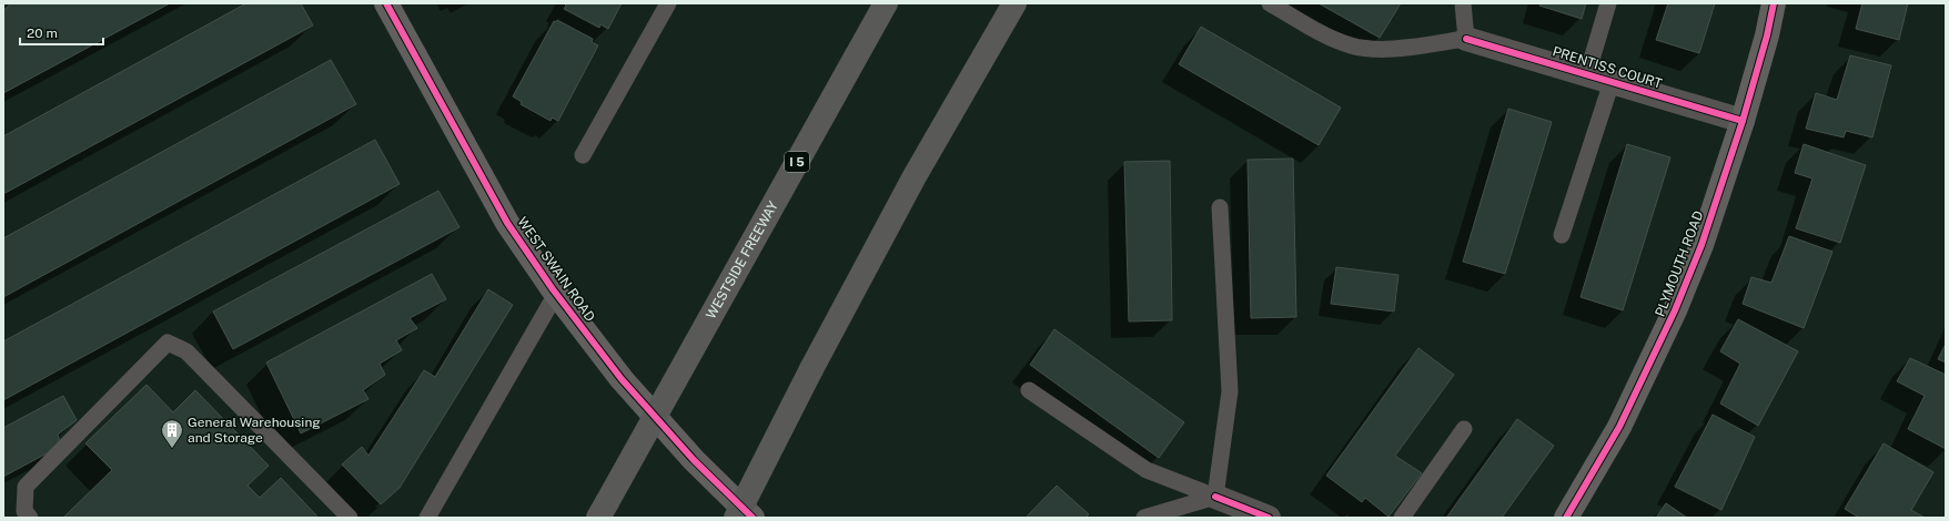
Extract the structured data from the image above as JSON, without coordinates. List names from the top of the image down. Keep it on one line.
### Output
{"streets":{"highway":["I 5","WESTSIDE FREEWAY"],"street":["PRENTISS COURT","PLYMOUTH ROAD","WEST SWAIN ROAD"]},"crossings":[["PRENTISS COURT","PLYMOUTH ROAD"]],"places":{"building":["General Warehousing and Storage"]},"scale_bar":"20 m"}
